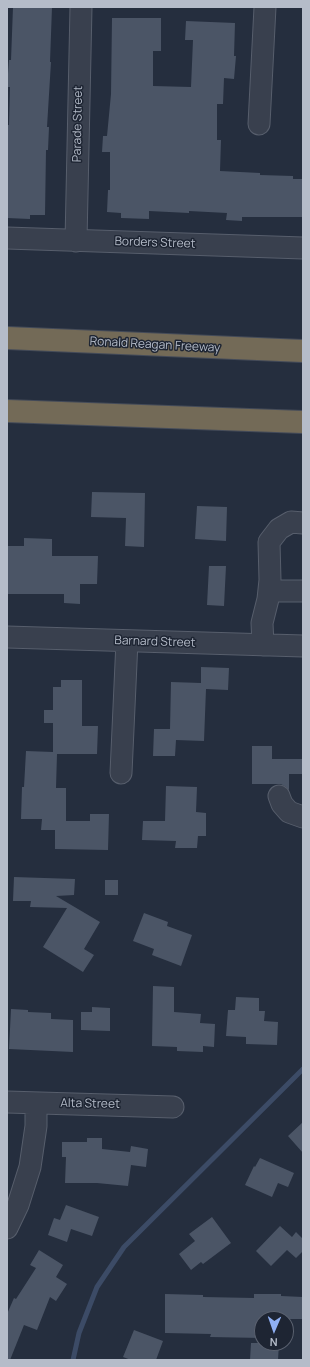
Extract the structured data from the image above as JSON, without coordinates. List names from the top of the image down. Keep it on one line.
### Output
{"streets":{"highway":["Ronald Reagan Freeway"],"street":["Parade Street","Borders Street","Barnard Street","Alta Street"]},"crossings":[["Parade Street","Borders Street"]],"north":"bottom"}
